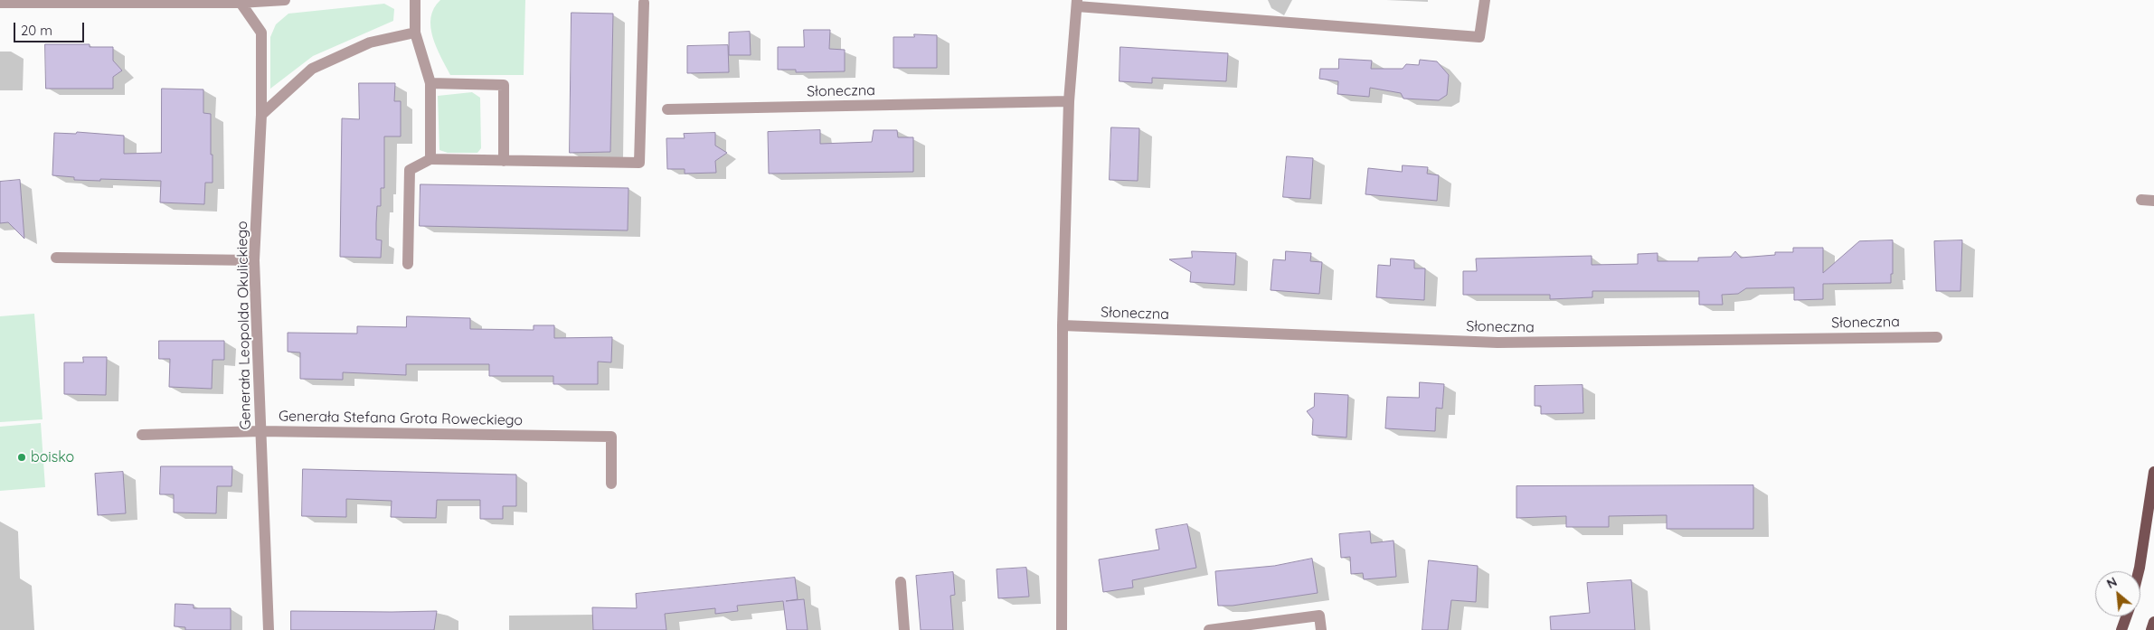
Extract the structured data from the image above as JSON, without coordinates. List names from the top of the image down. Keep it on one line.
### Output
{"streets":{"street":["Słoneczna","Generała Leopolda Okulickiego","Generała Stefana Grota Roweckiego"]},"crossings":[["Generała Leopolda Okulickiego","Generała Stefana Grota Roweckiego"]],"places":["boisko"],"scale_bar":"20 m","north":"top left"}
